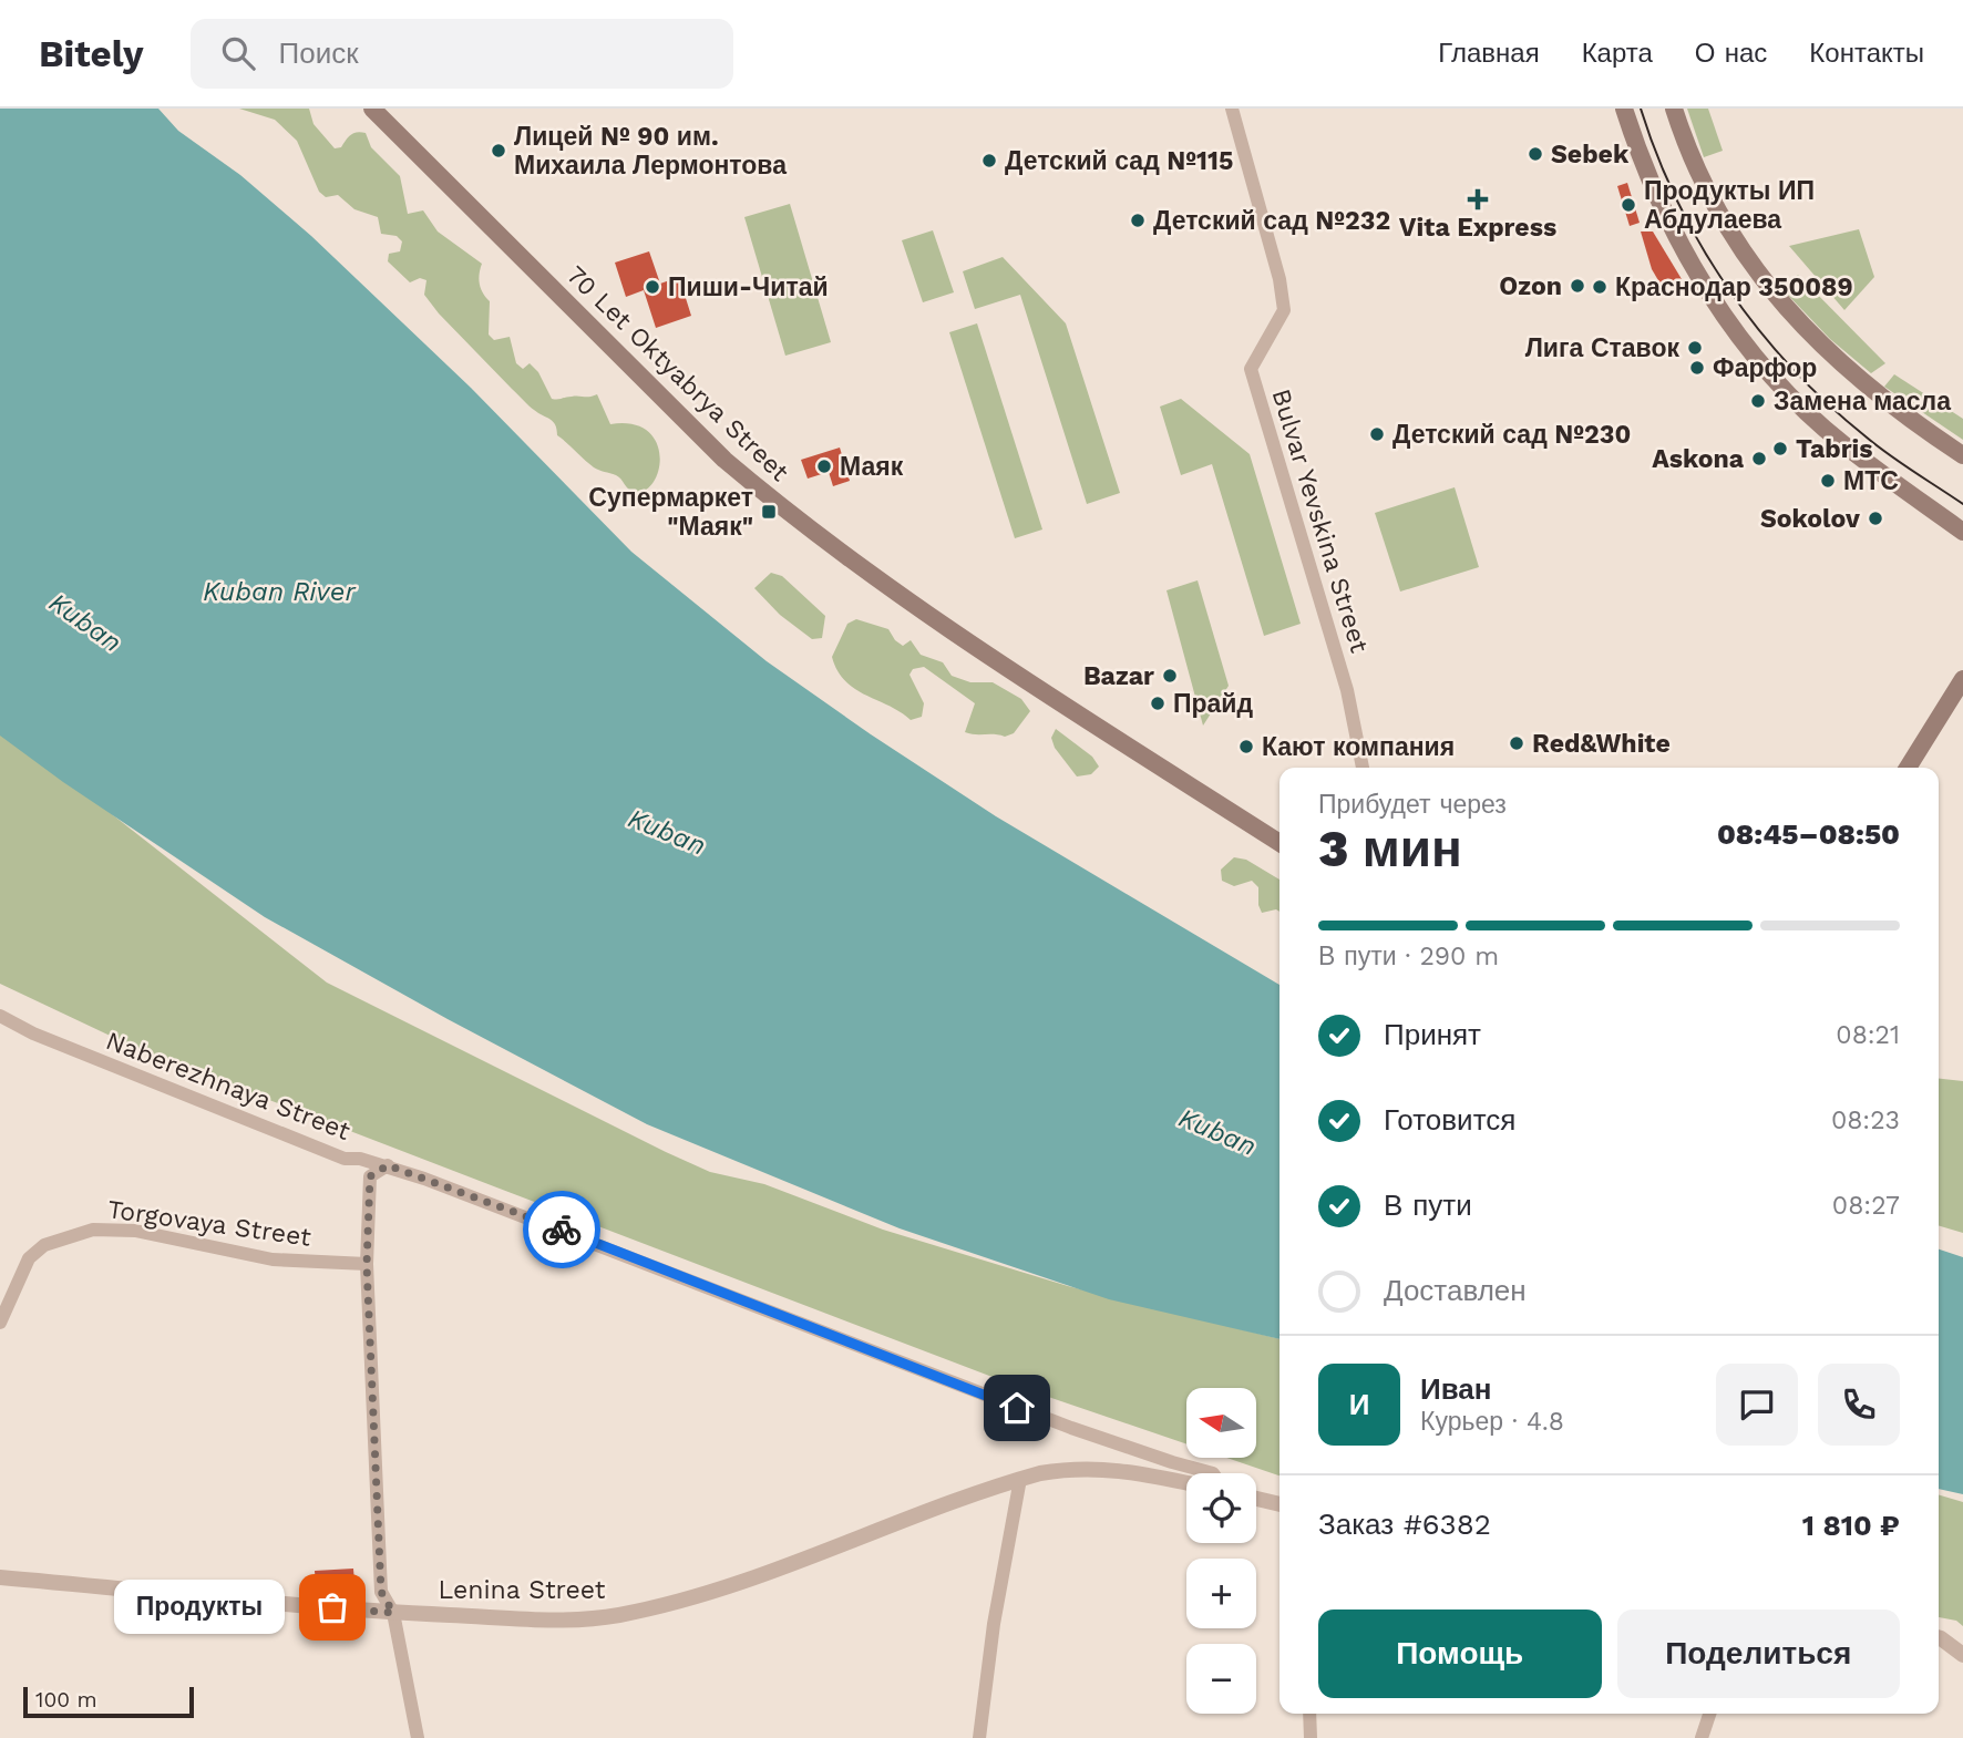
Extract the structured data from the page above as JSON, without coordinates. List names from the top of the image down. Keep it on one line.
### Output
{"streets":{"main road":["70 Let Oktyabrya Street"],"street":["Bulvar Yevskina Street","Naberezhnaya Street","Torgovaya Street","Lenina Street"]},"water":["Kuban River","Kuban"],"places":{"other":["Лицей № 90 им. Михаила Лермонтова","Sebek","Детский сад №115","Продукты ИП Абдулаева","Детский сад №232","Ozon","Пиши-Читай","Краснодар 350089","Лига Ставок","Фарфор","Замена масла","Детский сад №230","Tabris","Askona","Маяк","МТС","Sokolov","Bazar","Прайд","Red&White","Кают компания","Продукты"],"health":["Vita Express"],"transit":["Супермаркет \"Маяк\""]},"scale_bar":"100 m","north":"left","page":{"header":"Bitely","search":"Поиск","nav":["Главная","Карта","О нас","Контакты"],"heading":["3 мин","Прибудет через","08:45–08:50"],"panel":["Иван","Курьер · 4.8","Заказ #6382","1 810 ₽"],"bar":"В пути · 290 m","list":[["Принят","08:21"],["Готовится","08:23"],["В пути","08:27"],"Доставлен"],"round":"И","map_buttons":["+","−"],"bubble":"Продукты","buttons":["Помощь","Поделиться"],"scale":"100 m"}}
